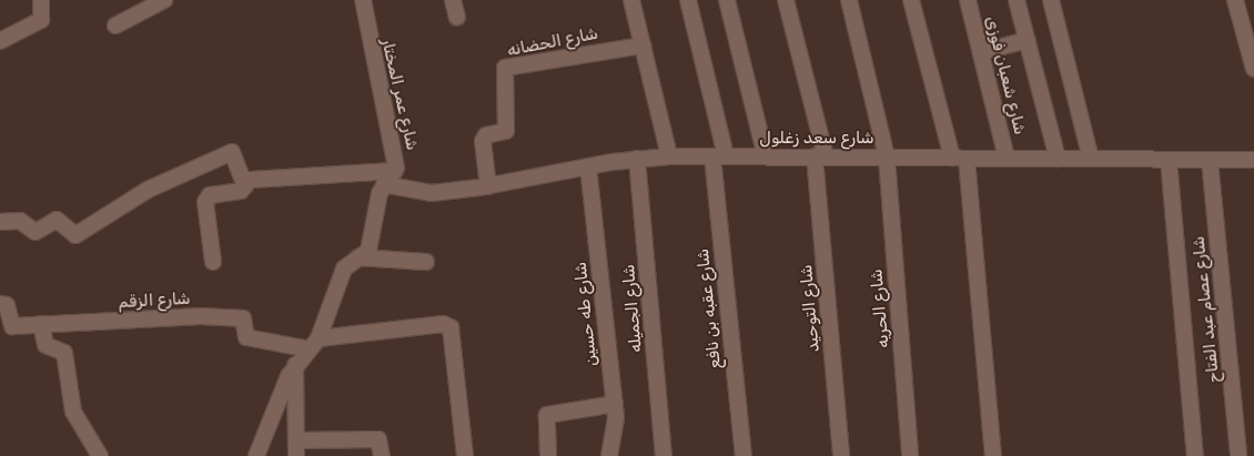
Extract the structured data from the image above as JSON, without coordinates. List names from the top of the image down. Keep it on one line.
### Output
{"streets":{"street":["شارع الحضانه","شارع شعبان فوزى","شارع عمر المختار","شارع سعد زغلول","شارع الزقم","شارع الجميله","شارع عقبه بن نافع","شارع التوحيد","شارع الحريه","شارع عصام عبد الفتاح","شارع طه حسين"]},"crossings":[["شارع الحضانه","شارع سعد زغلول"],["شارع شعبان فوزى","شارع سعد زغلول"],["شارع عمر المختار","شارع سعد زغلول"],["شارع عمر المختار","شارع الزقم"],["شارع سعد زغلول","شارع الجميله"],["شارع سعد زغلول","شارع عقبه بن نافع"],["شارع سعد زغلول","شارع التوحيد"],["شارع سعد زغلول","شارع الحريه"],["شارع سعد زغلول","شارع عصام عبد الفتاح"],["شارع سعد زغلول","شارع طه حسين"]]}
